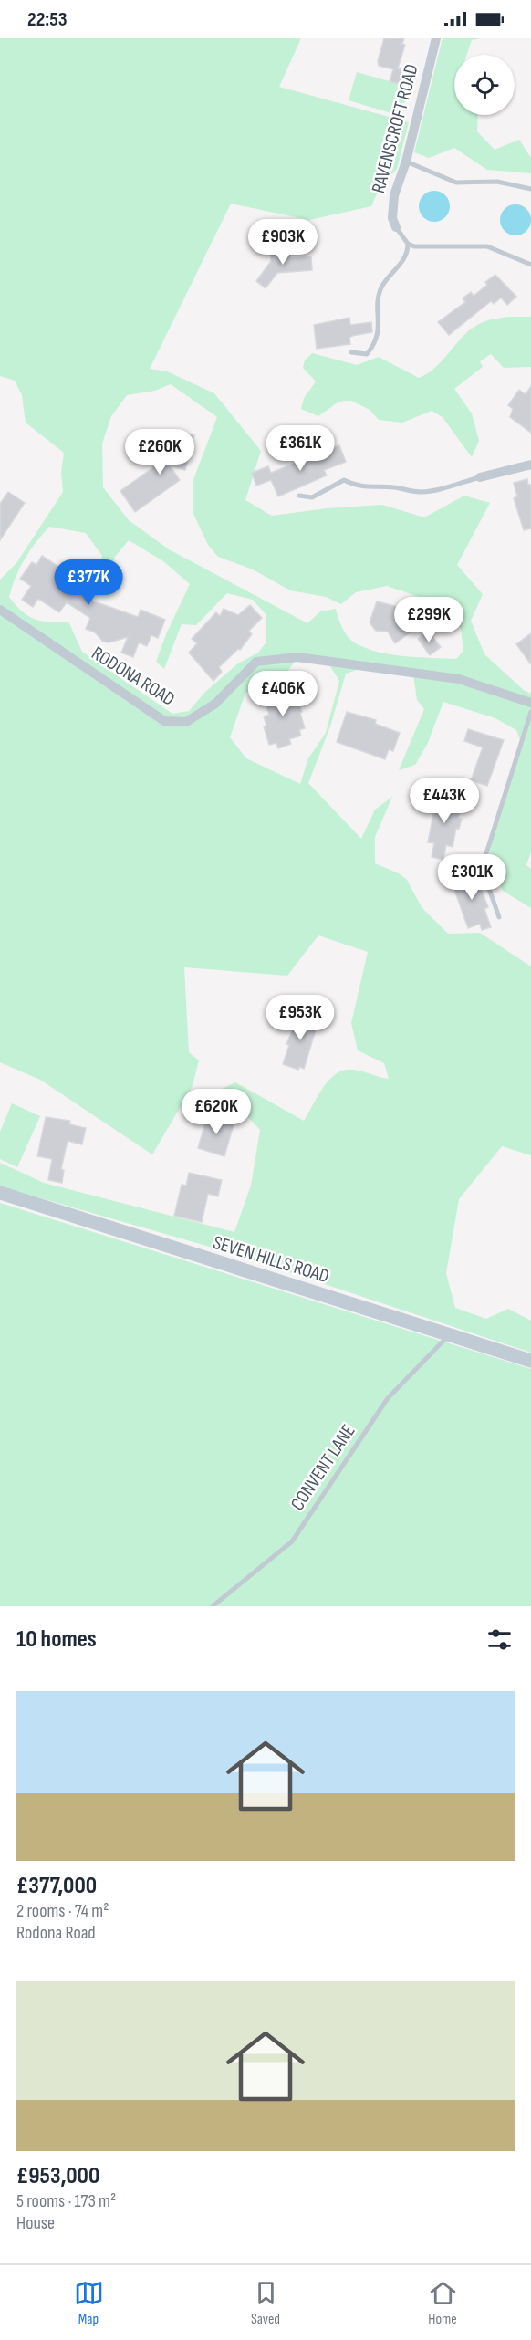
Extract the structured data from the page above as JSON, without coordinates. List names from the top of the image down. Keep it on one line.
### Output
{"streets":{"main road":["SEVEN HILLS ROAD"],"street":["RAVENSCROFT ROAD","RODONA ROAD"],"lane":["CONVENT LANE"]},"crossings":[["SEVEN HILLS ROAD","CONVENT LANE"]],"page":{"status":"22:53","price":["£903K","£361K","£260K","£377K","£299K","£406K","£443K","£301K","£953K","£620K"],"heading":"10 homes","list":[{"name":"£377,000","note":"2 rooms · 74 m² · Rodona Road"},{"name":"£953,000","note":"5 rooms · 173 m² · House"}],"tabs":["Map","Saved","Home"]}}
